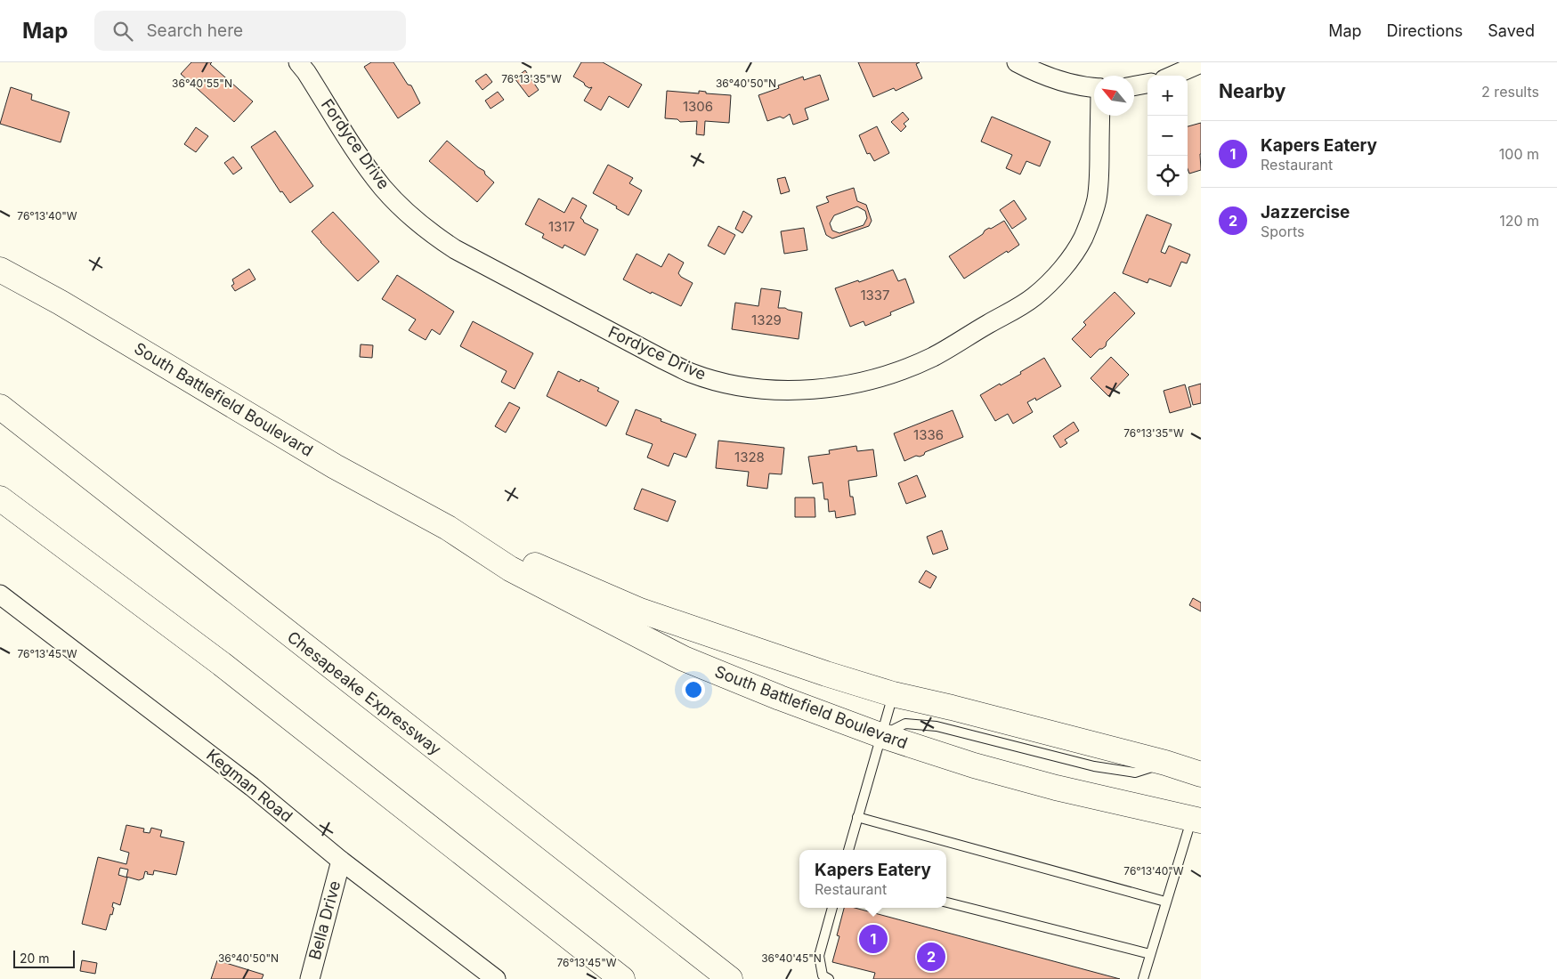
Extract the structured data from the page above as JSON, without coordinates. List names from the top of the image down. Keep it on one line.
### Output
{"streets":{"main road":["South Battlefield Boulevard","Chesapeake Expressway"],"street":["Fordyce Drive","Kegman Road","Bella Drive"]},"crossings":[["Kegman Road","Bella Drive"]],"house_numbers":["1306","1317","1337","1329","1336","1328"],"scale_bar":"20 m","north":"top left","page":{"header":"Map","search":"Search here","nav":["Map","Directions","Saved"],"heading":["Nearby","2 results"],"map_buttons":["+","−"],"list":[{"mark":"1","name":"Kapers Eatery","note":"Restaurant","value":"100 m"},{"mark":"2","name":"Jazzercise","note":"Sports","value":"120 m"}],"popup":["Kapers Eatery","Restaurant"],"pins":["1","2"],"scale":"20 m"},"coordinates":["76°13'35\"W","36°40'55\"N","36°40'50\"N","76°13'40\"W","76°13'45\"W","36°40'45\"N"]}
